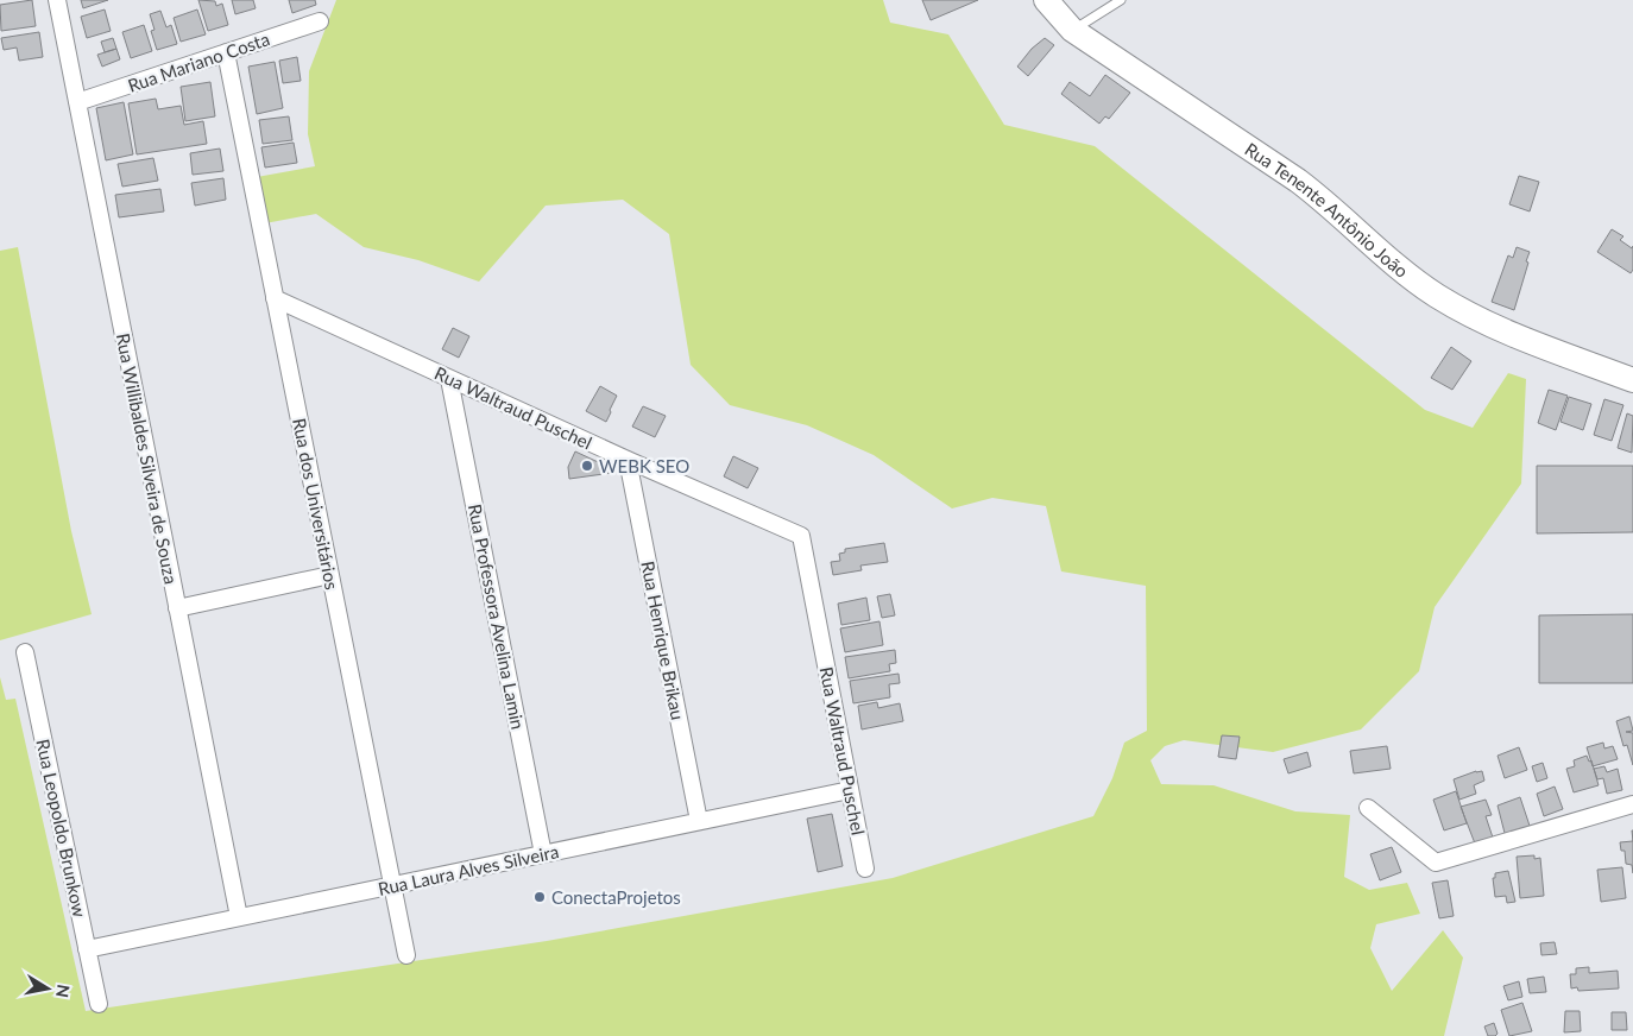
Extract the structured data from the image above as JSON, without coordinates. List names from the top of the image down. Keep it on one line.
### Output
{"streets":{"street":["Rua Mariano Costa","Rua Tenente Antônio João","Rua Waltraud Puschel","Rua Willibaldes Silveira de Souza","Rua dos Universitários","Rua Professora Avelina Lamin","Rua Henrique Brikau","Rua Leopoldo Brunkow","Rua Laura Alves Silveira"]},"crossings":[["Rua Mariano Costa","Rua Willibaldes Silveira de Souza"],["Rua Mariano Costa","Rua dos Universitários"],["Rua Waltraud Puschel","Rua dos Universitários"],["Rua Waltraud Puschel","Rua Professora Avelina Lamin"],["Rua Waltraud Puschel","Rua Henrique Brikau"],["Rua Waltraud Puschel","Rua Laura Alves Silveira"],["Rua Willibaldes Silveira de Souza","Rua Laura Alves Silveira"],["Rua dos Universitários","Rua Laura Alves Silveira"],["Rua Professora Avelina Lamin","Rua Laura Alves Silveira"],["Rua Henrique Brikau","Rua Laura Alves Silveira"],["Rua Leopoldo Brunkow","Rua Laura Alves Silveira"]],"places":["WEBK SEO","ConectaProjetos"],"north":"right"}
